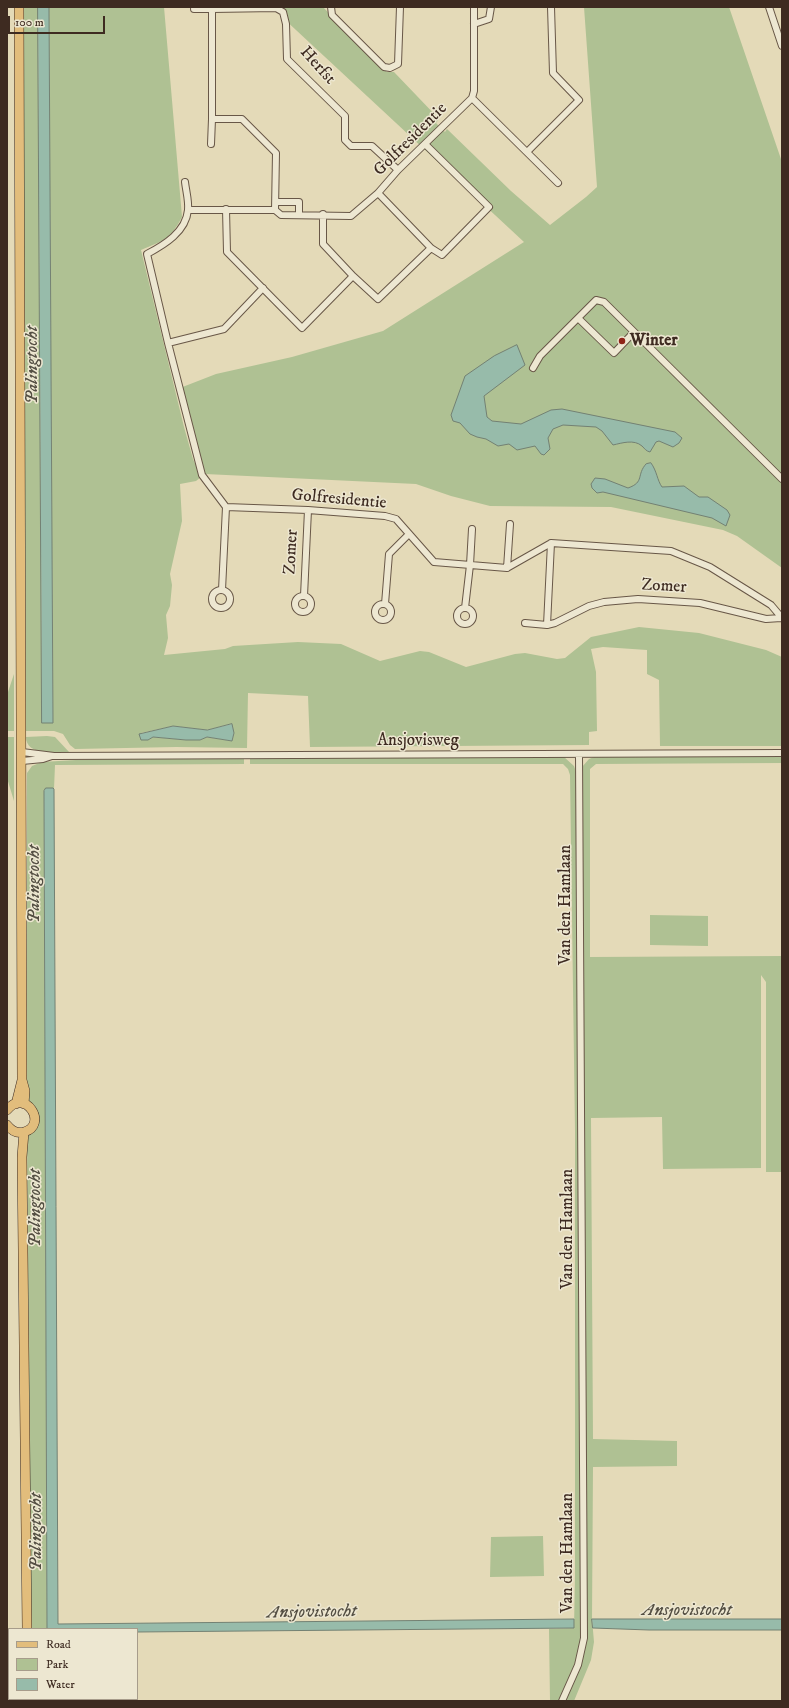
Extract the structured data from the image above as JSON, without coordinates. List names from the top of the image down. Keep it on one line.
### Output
{"streets":{"street":["Herfst","Golfresidentie","Zomer","Ansjovisweg","Van den Hamlaan"]},"crossings":[["Herfst","Golfresidentie"],["Golfresidentie","Zomer"],["Ansjovisweg","Van den Hamlaan"]],"water":["Palingtocht","Ansjovistocht"],"places":["Winter"],"legend":["Road","Park","Water"],"scale_bar":"100 m"}
